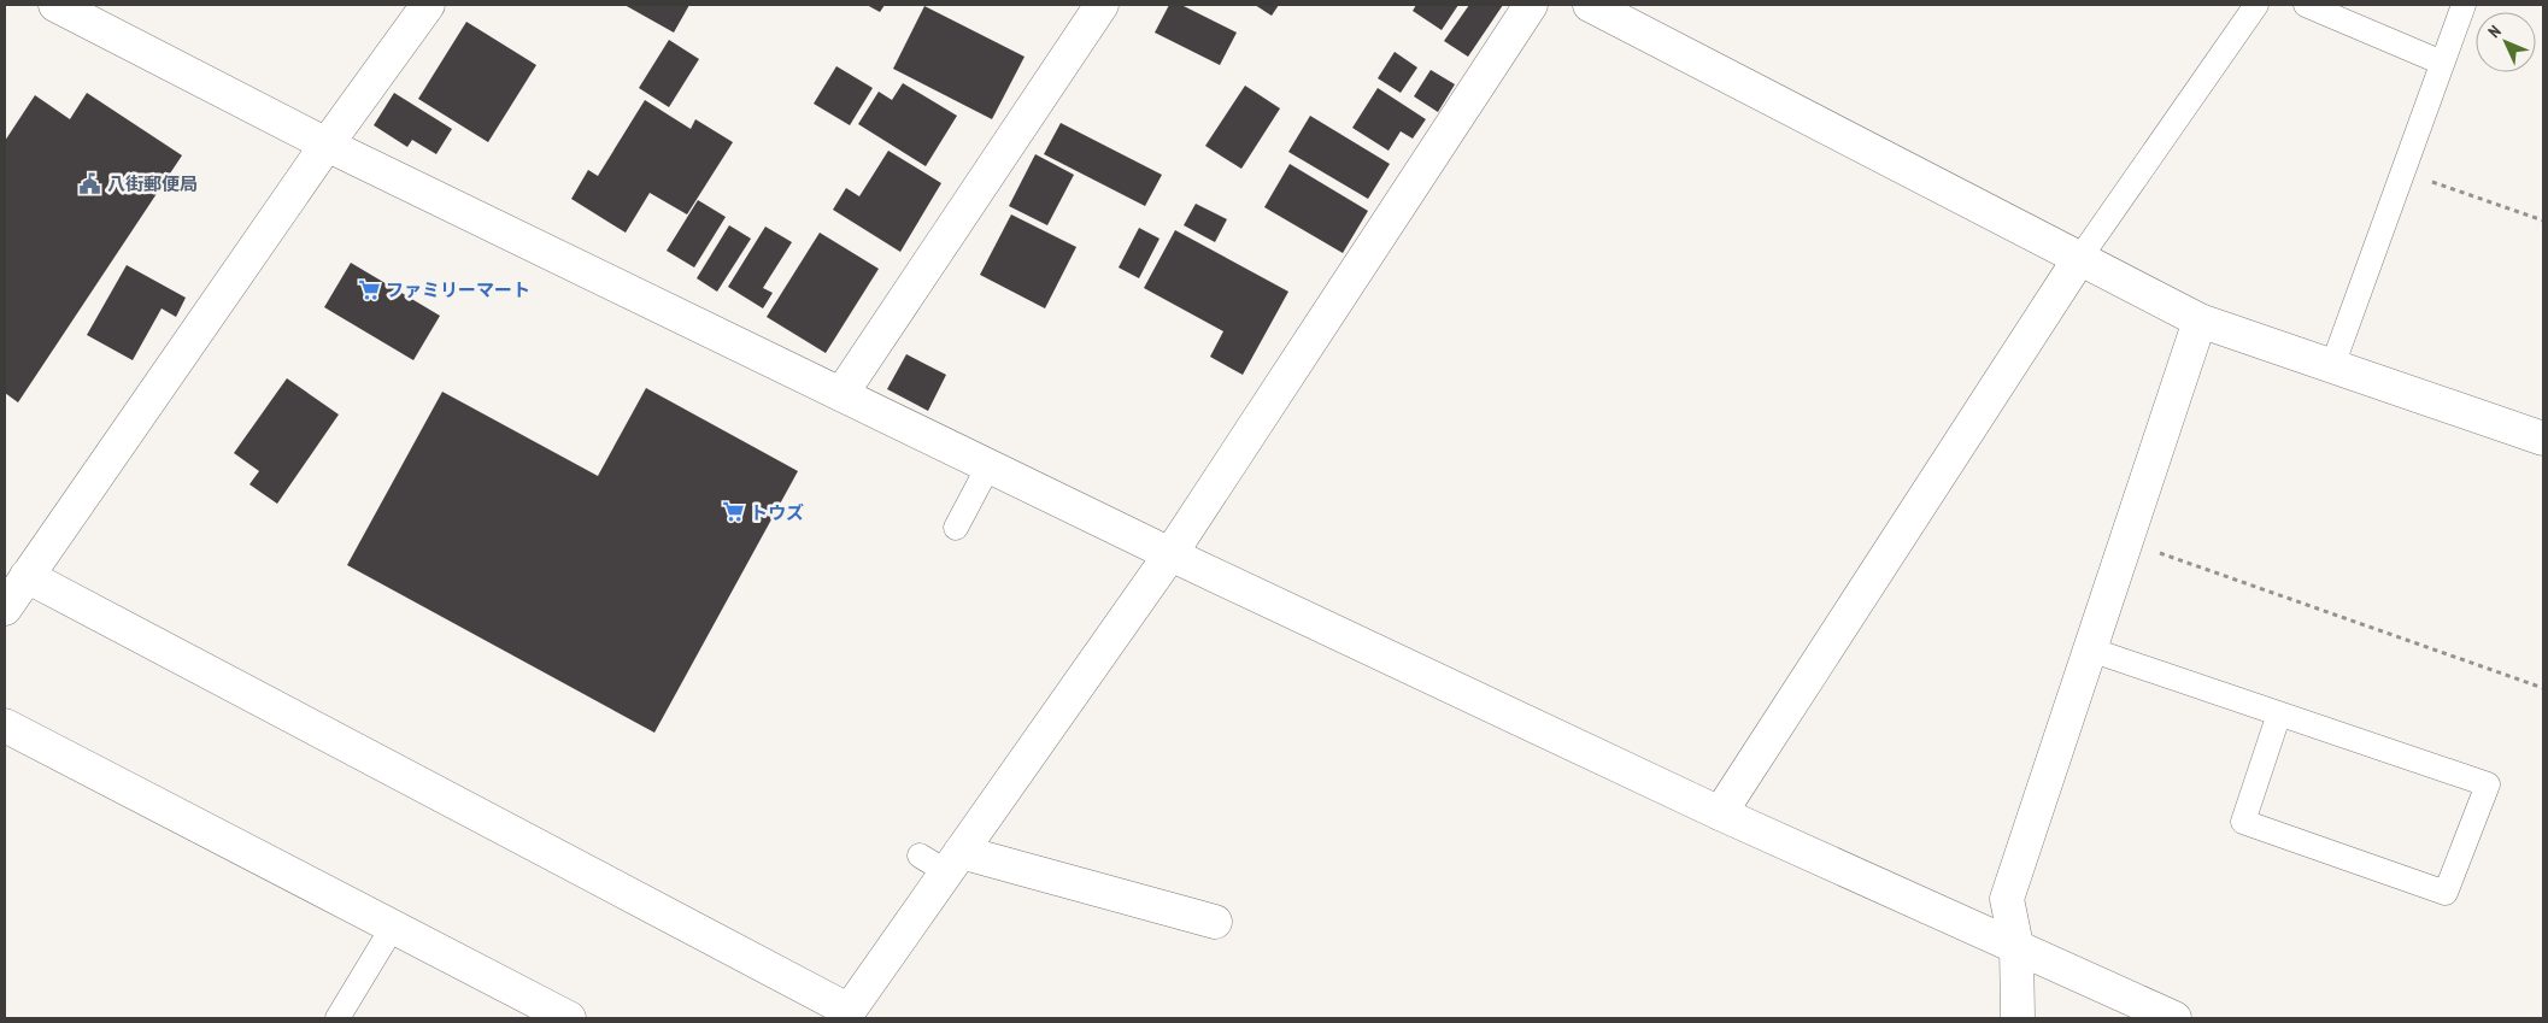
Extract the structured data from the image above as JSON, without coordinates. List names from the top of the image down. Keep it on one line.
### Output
{"places":{"public building":["八街郵便局"],"supermarket":["ファミリーマート","トウズ"]},"north":"top left"}
